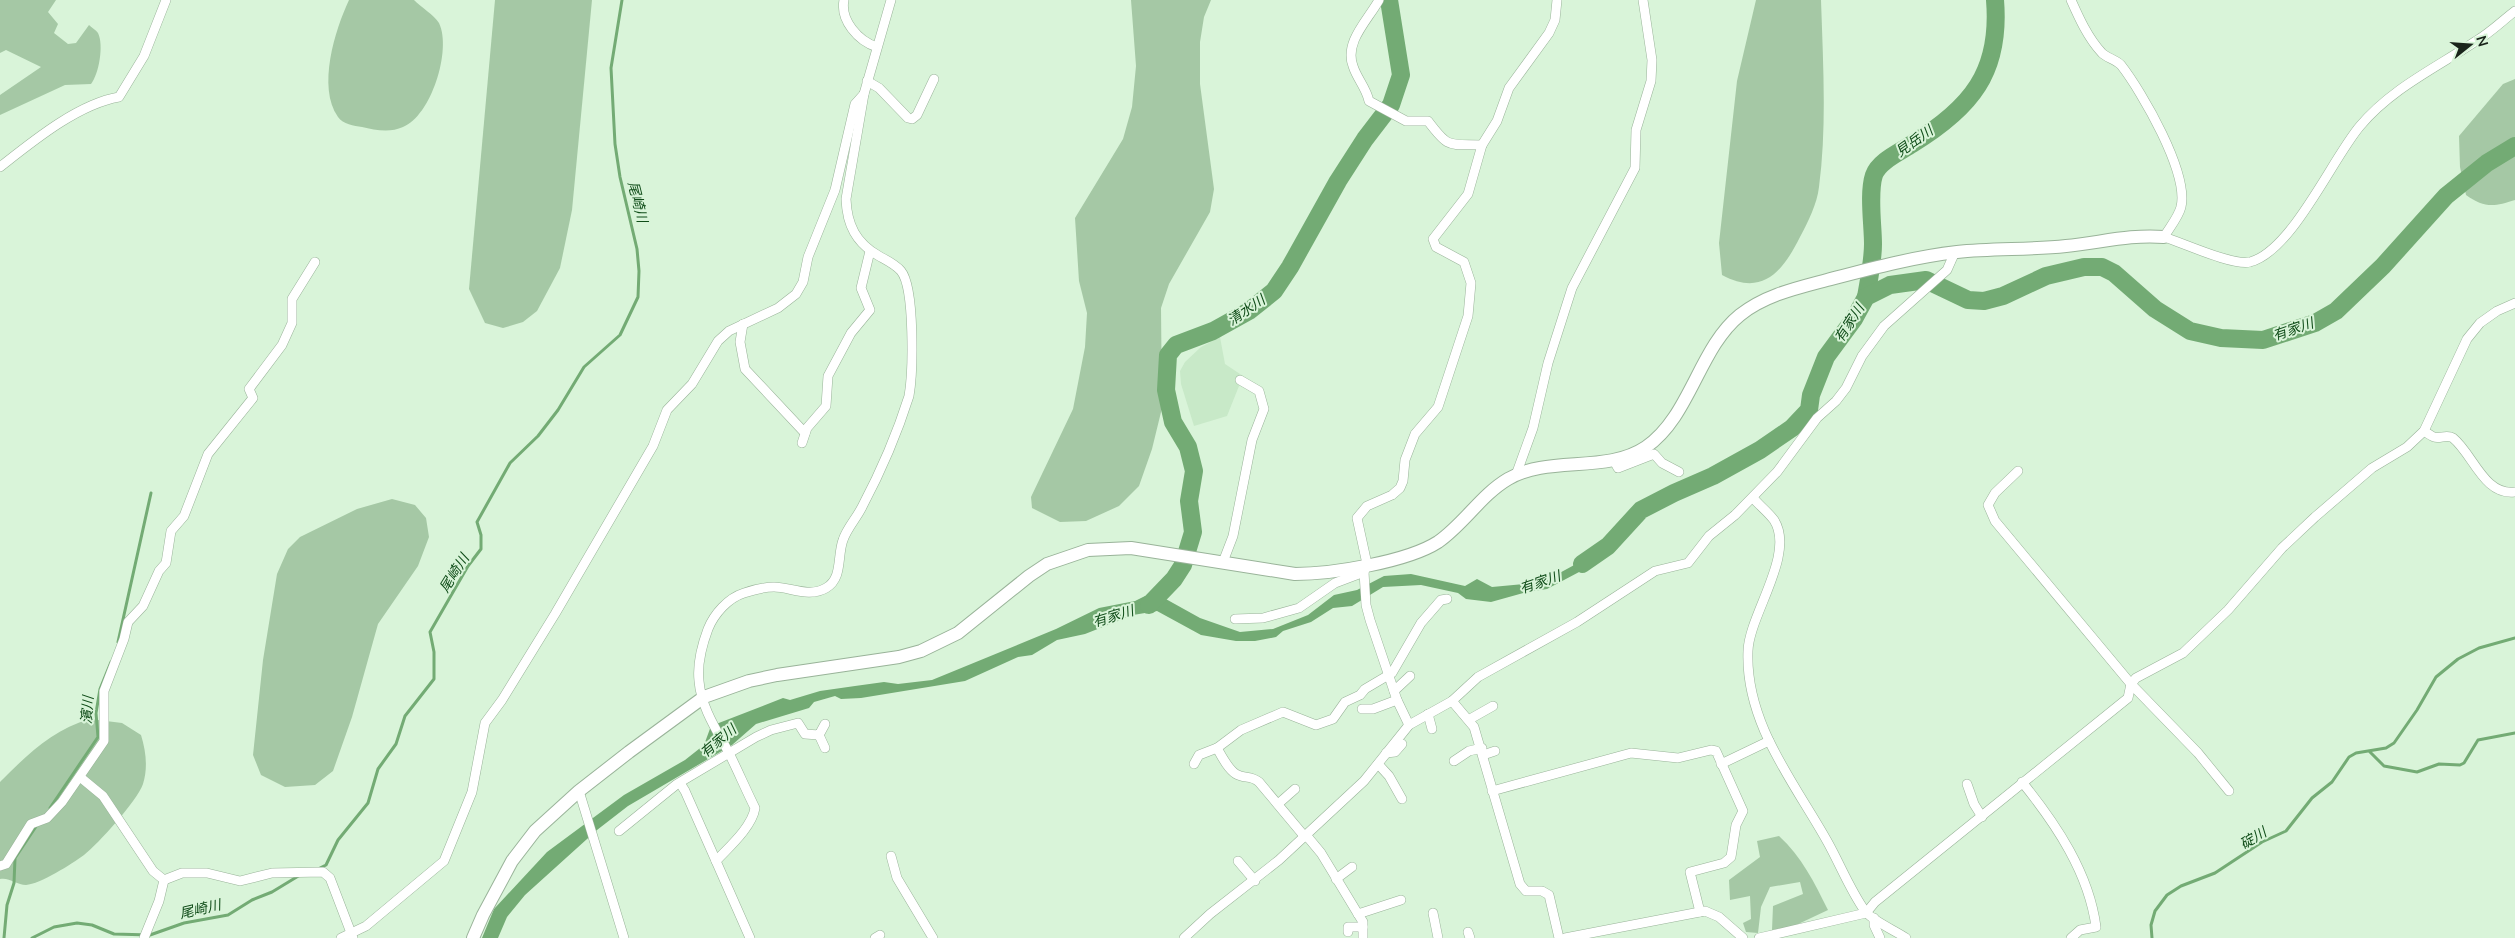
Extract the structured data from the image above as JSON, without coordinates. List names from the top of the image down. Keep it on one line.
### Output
{"water":["見岳川","尾崎川","清水川","有家川","濱川","碇川"],"north":"right"}
